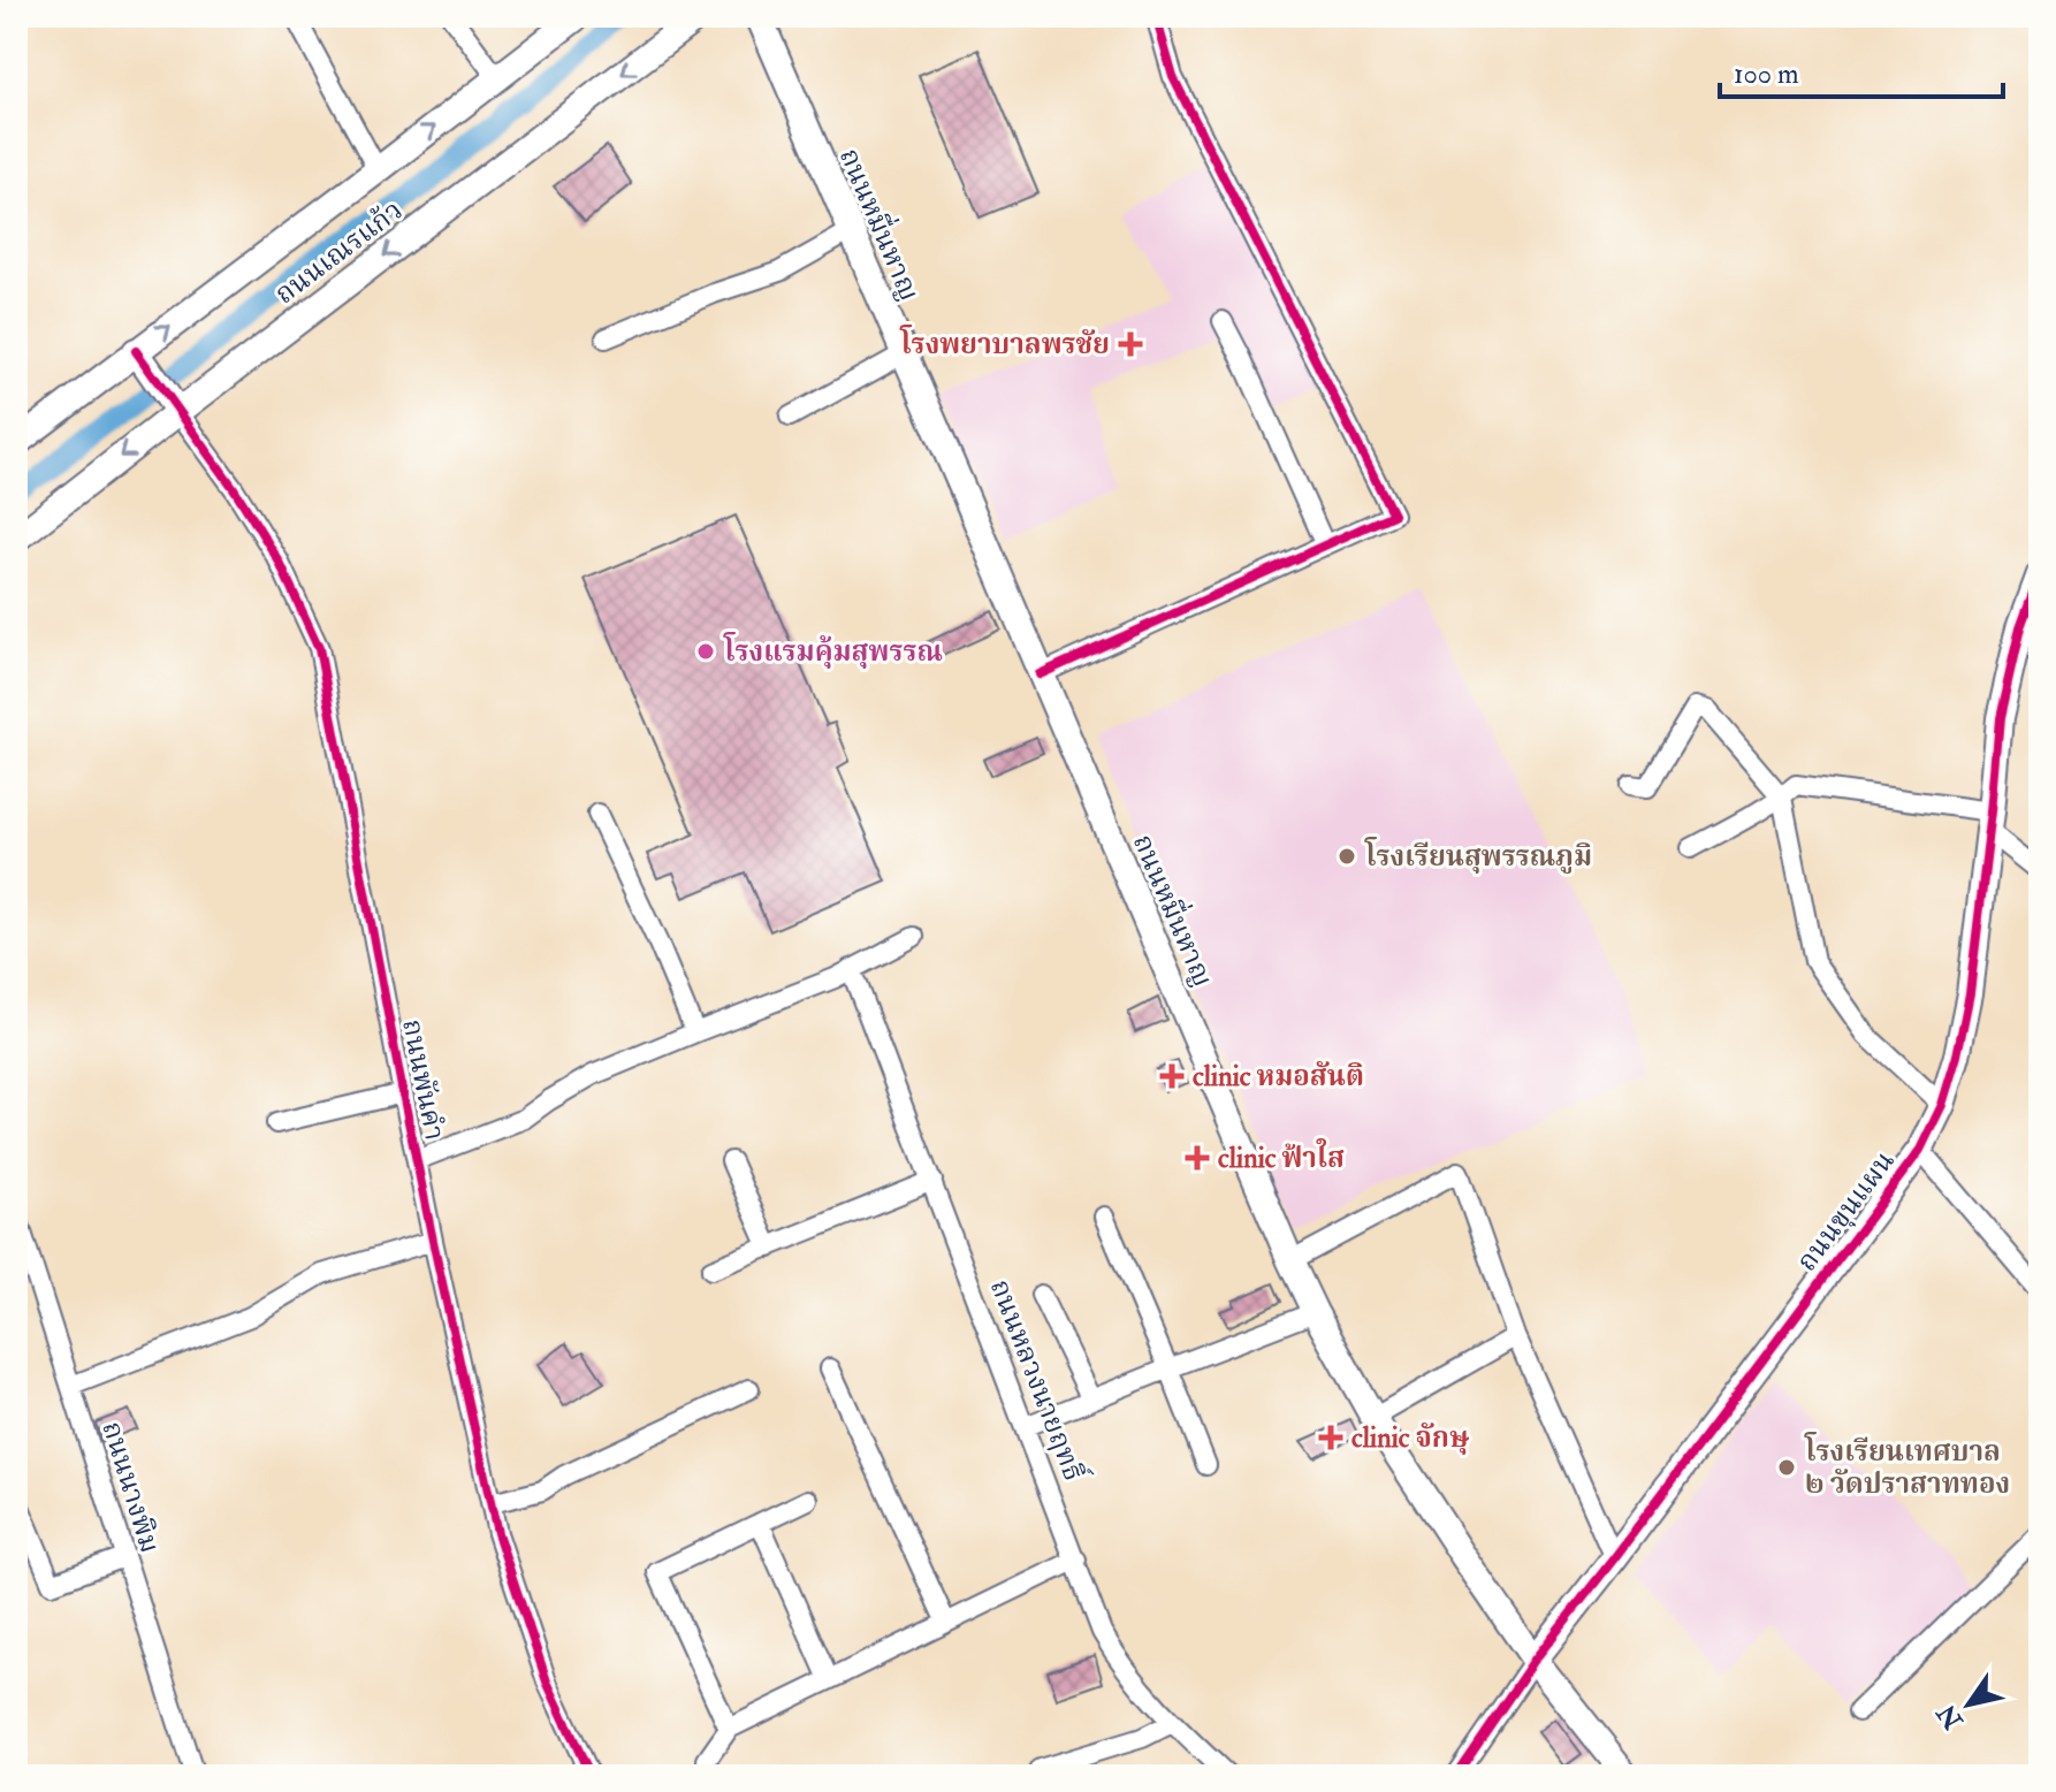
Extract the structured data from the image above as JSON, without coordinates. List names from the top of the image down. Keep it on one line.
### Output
{"streets":{"street":["ถนนหมื่นหาญ","ถนนเณรแก้ว","ถนนพันคำ","ถนนขุนแผน","ถนนหลวงนายฤทธิ์","ถนนนางพิม"]},"crossings":[["ถนนหมื่นหาญ","ถนนขุนแผน"],["ถนนเณรแก้ว","ถนนพันคำ"]],"places":{"health":["โรงพยาบาลพรชัย","clinic หมอสันติ","clinic ฟ้าใส","clinic จักษุ"],"other":["โรงแรมคุ้มสุพรรณ","โรงเรียนสุพรรณภูมิ","โรงเรียนเทศบาล ๒ วัดปราสาททอง"]},"scale_bar":"100 m","north":"bottom left"}
